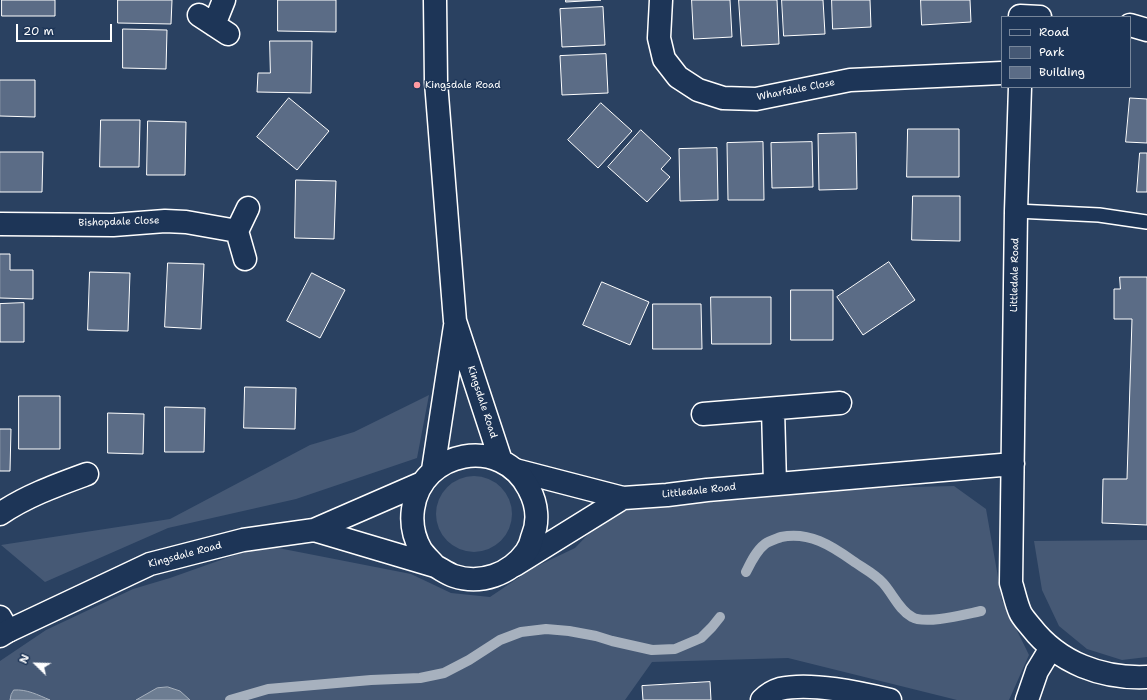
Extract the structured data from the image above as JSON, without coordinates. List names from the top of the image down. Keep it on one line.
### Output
{"streets":{"street":["Wharfdale Close","Bishopdale Close","Littledale Road","Kingsdale Road"]},"crossings":[["Littledale Road","Kingsdale Road"]],"places":["Kingsdale Road"],"legend":["Road","Park","Building"],"scale_bar":"20 m","north":"top left"}
